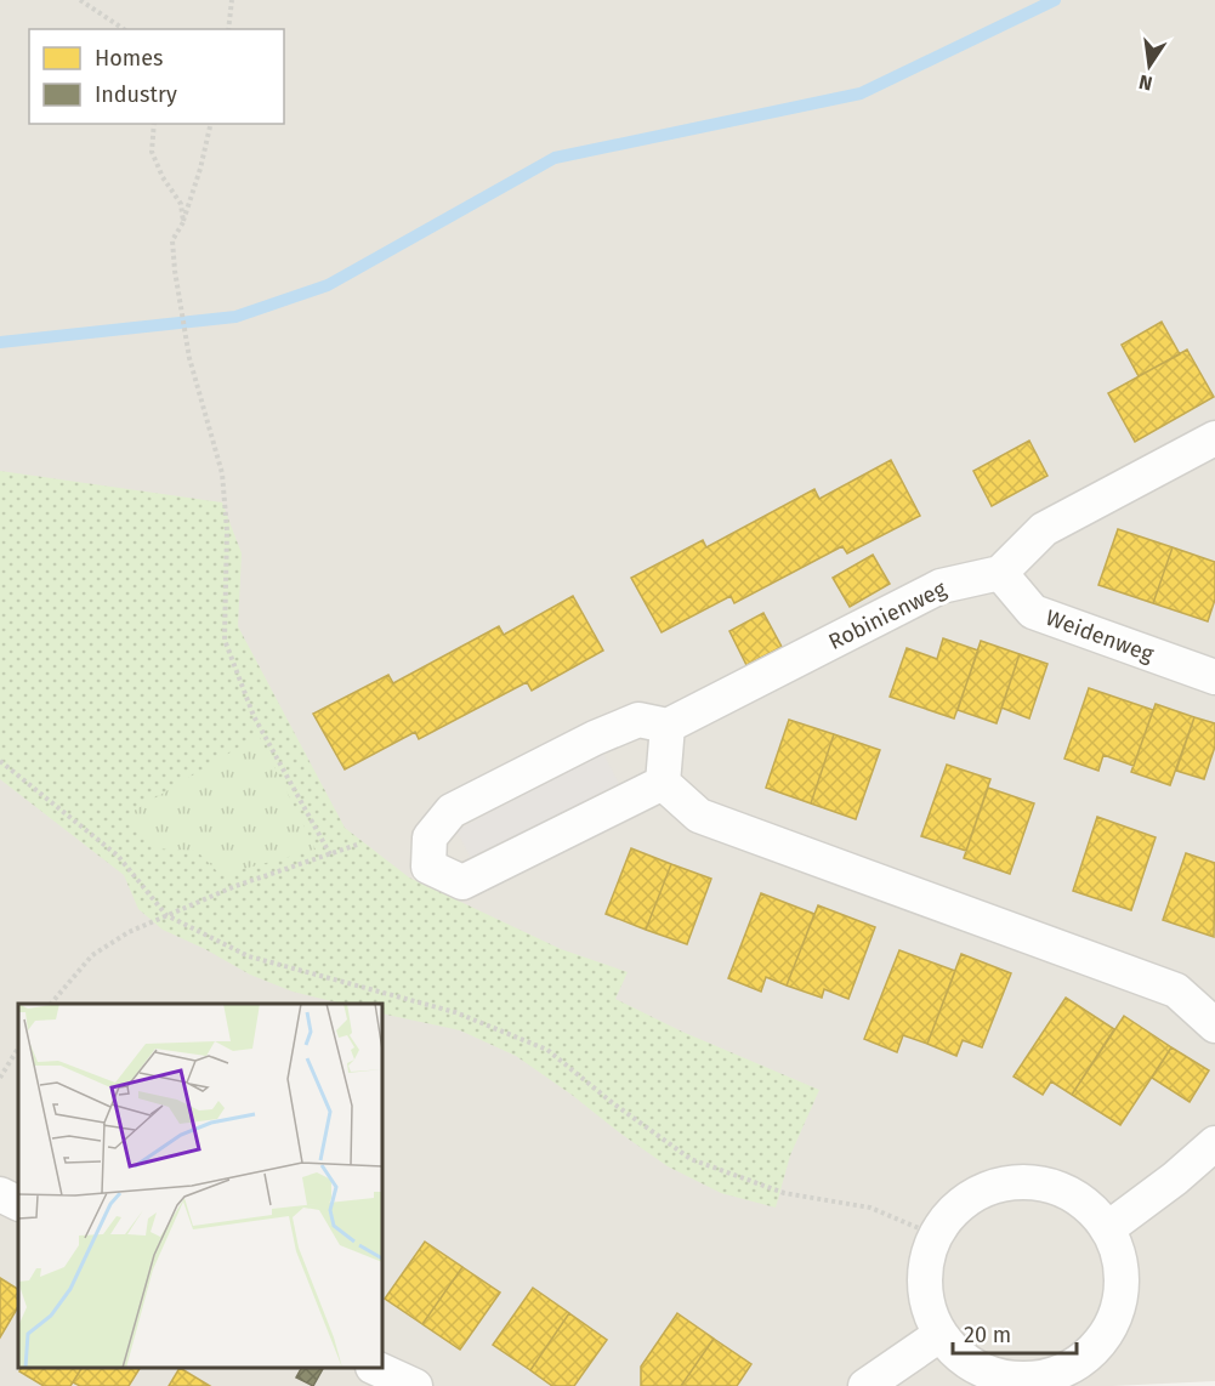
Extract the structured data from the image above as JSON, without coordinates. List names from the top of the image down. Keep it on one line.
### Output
{"streets":{"street":["Robinienweg","Weidenweg"]},"crossings":[["Robinienweg","Weidenweg"]],"legend":["Homes","Industry"],"scale_bar":"20 m","north":"bottom"}
